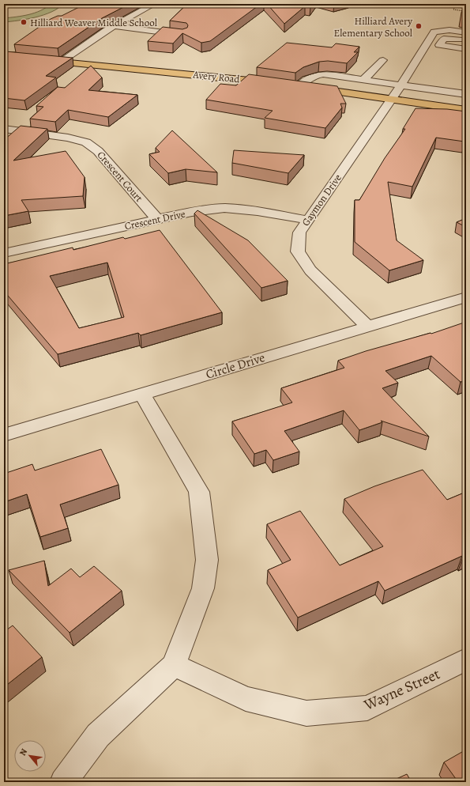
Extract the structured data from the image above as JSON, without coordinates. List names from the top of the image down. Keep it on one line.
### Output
{"streets":{"main road":["Avery Road"],"street":["Crescent Court","Gaymon Drive","Crescent Drive","Circle Drive","Wayne Street"]},"crossings":[["Crescent Court","Crescent Drive"],["Gaymon Drive","Crescent Drive"],["Gaymon Drive","Circle Drive"]],"places":["Hilliard Weaver Middle School","Hilliard Avery Elementary School"],"north":"top left"}
